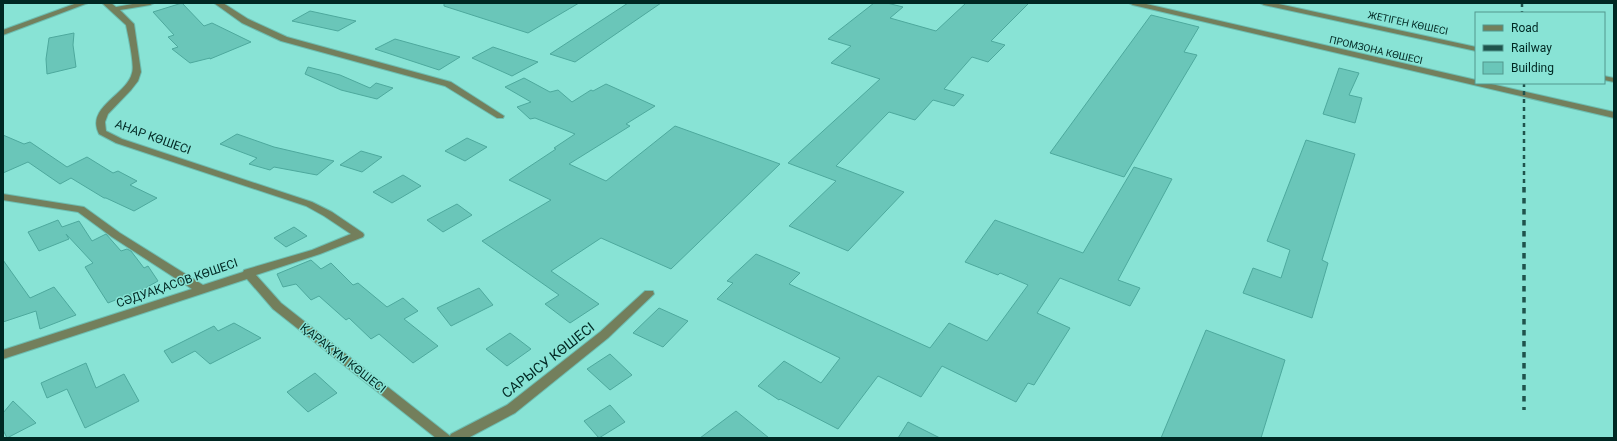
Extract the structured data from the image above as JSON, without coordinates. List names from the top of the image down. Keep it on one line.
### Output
{"streets":{"street":["ЖЕТІГЕН КӨШЕСІ","ПРОМЗОНА КӨШЕСІ","АНАР КӨШЕСІ","СӘДУАҚАСОВ КӨШЕСІ","ҚАРАҚҰМ КӨШЕСІ","САРЫСУ КӨШЕСІ"]},"crossings":[["АНАР КӨШЕСІ","СӘДУАҚАСОВ КӨШЕСІ"],["СӘДУАҚАСОВ КӨШЕСІ","ҚАРАҚҰМ КӨШЕСІ"]],"legend":["Road","Railway","Building"]}
